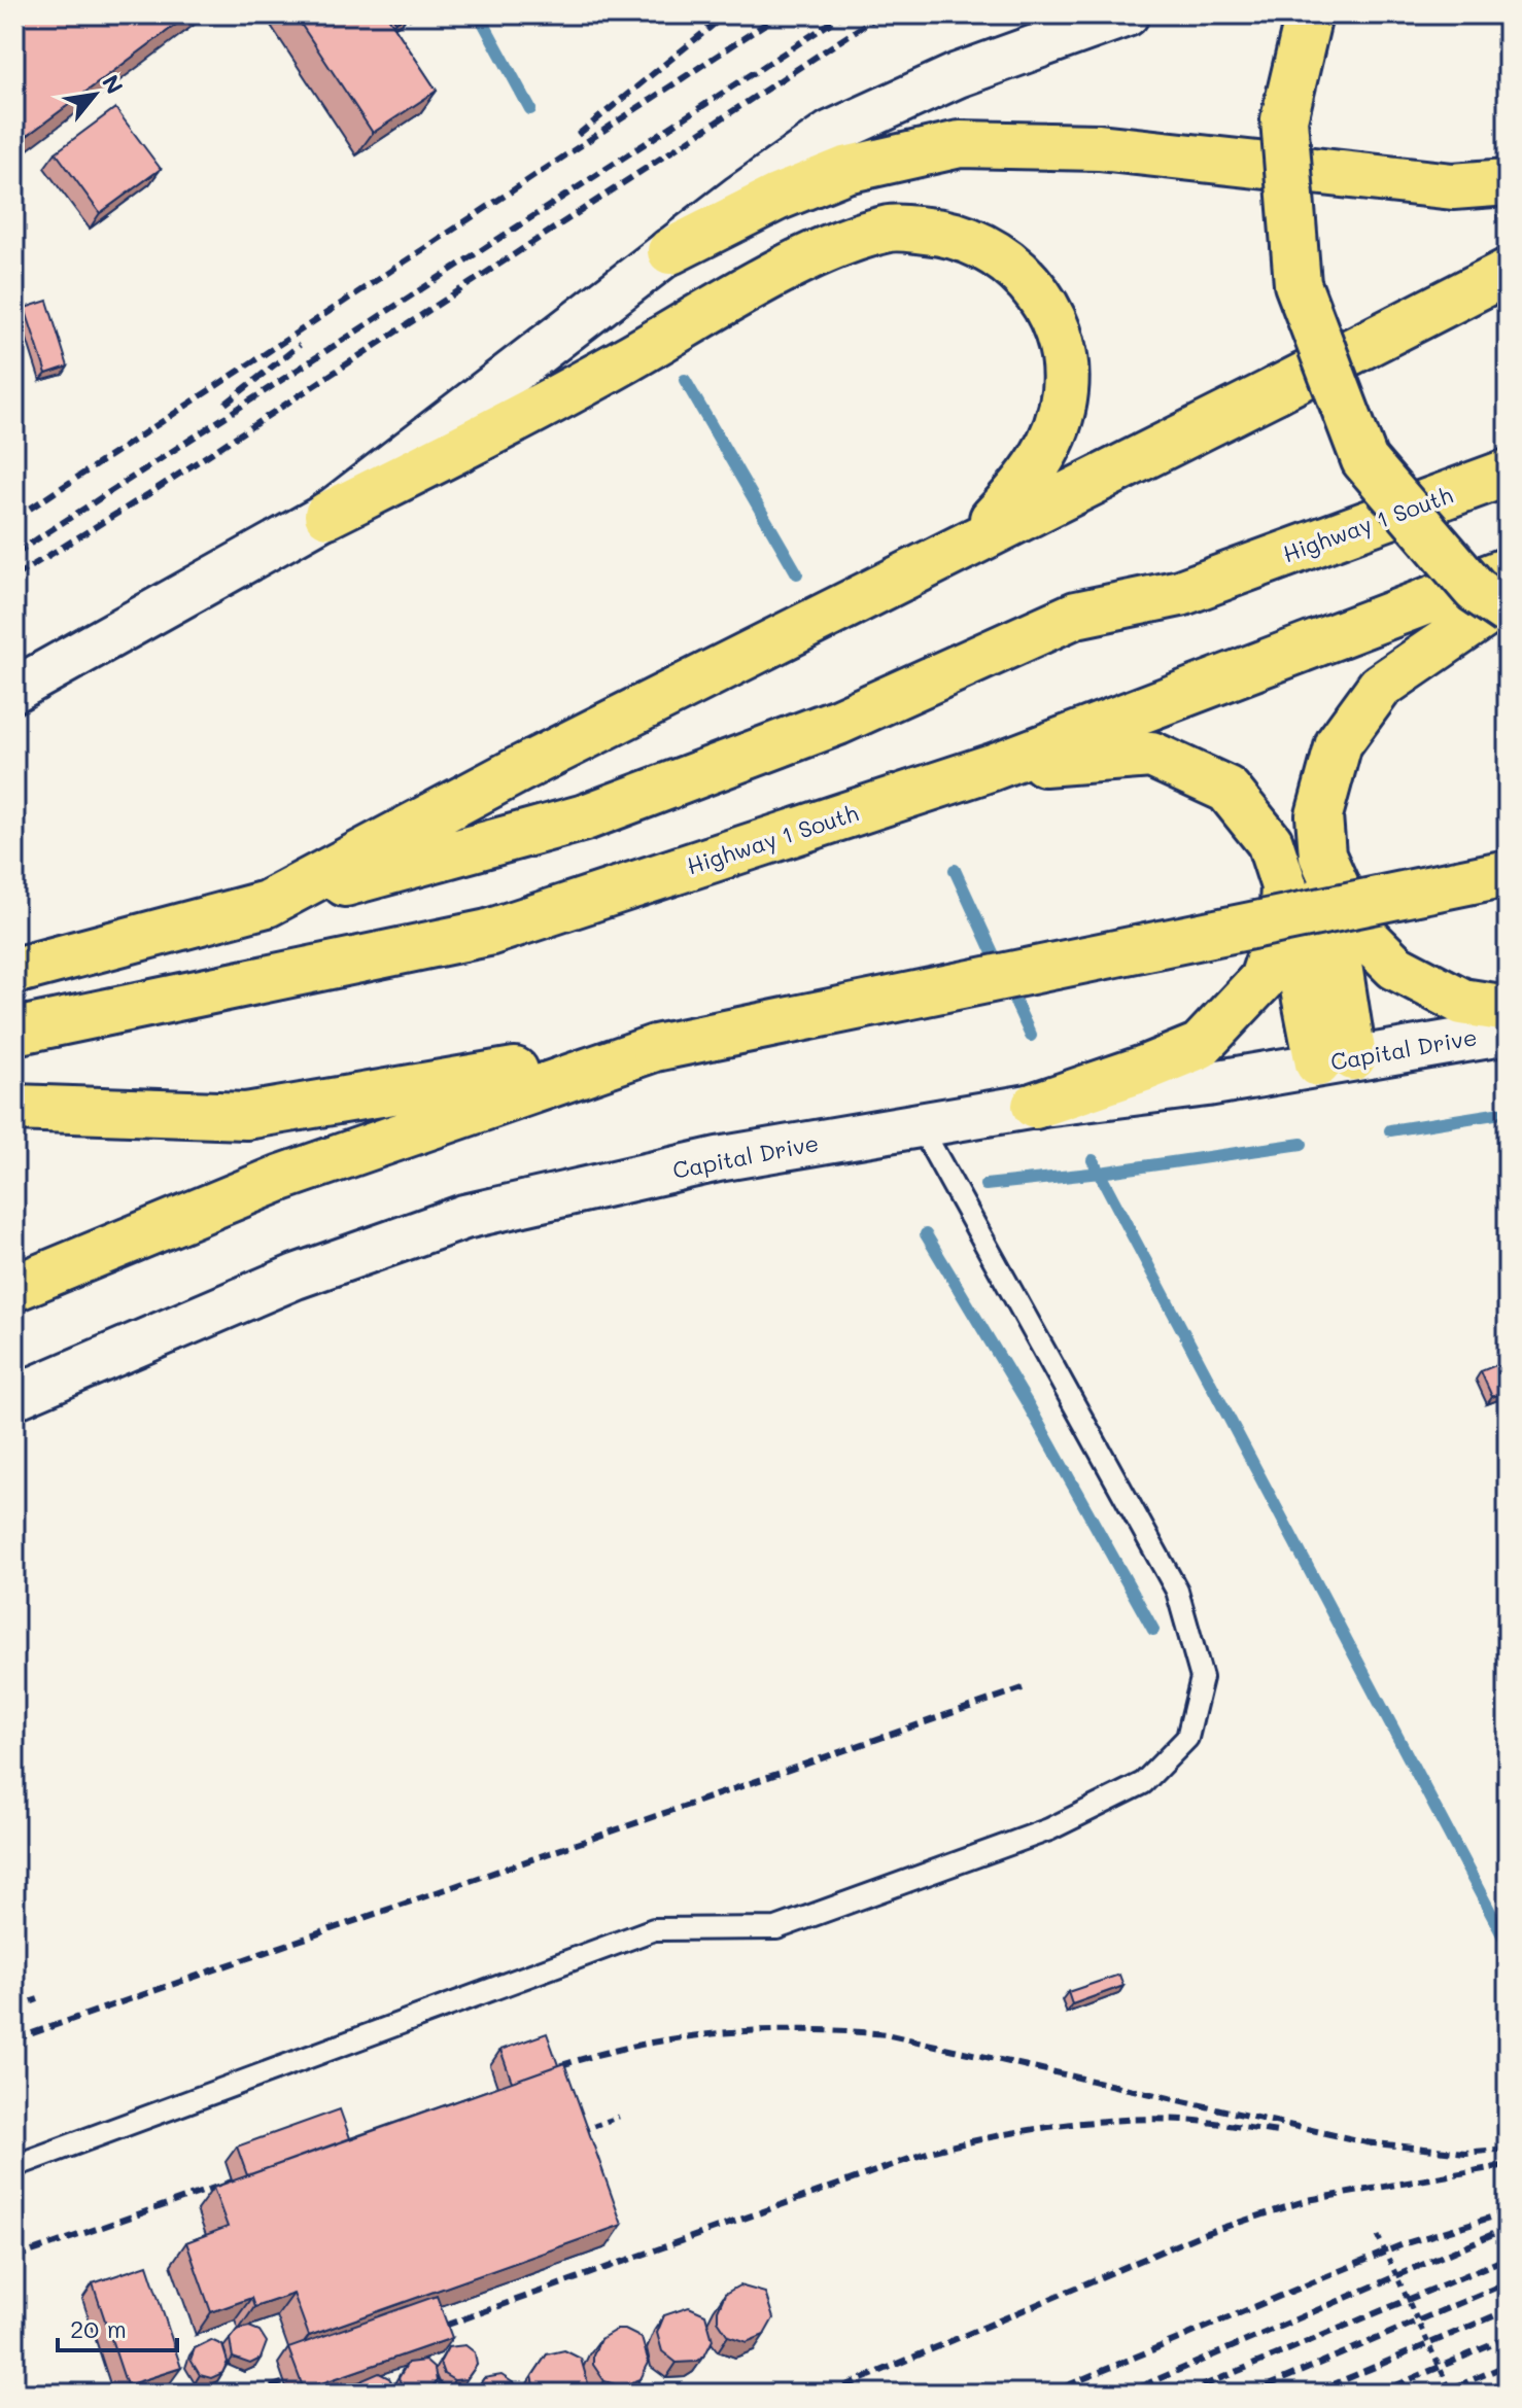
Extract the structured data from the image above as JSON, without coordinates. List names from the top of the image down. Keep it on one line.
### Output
{"streets":{"highway":["Highway 1 South"],"street":["Capital Drive"]},"scale_bar":"20 m","north":"top right"}
